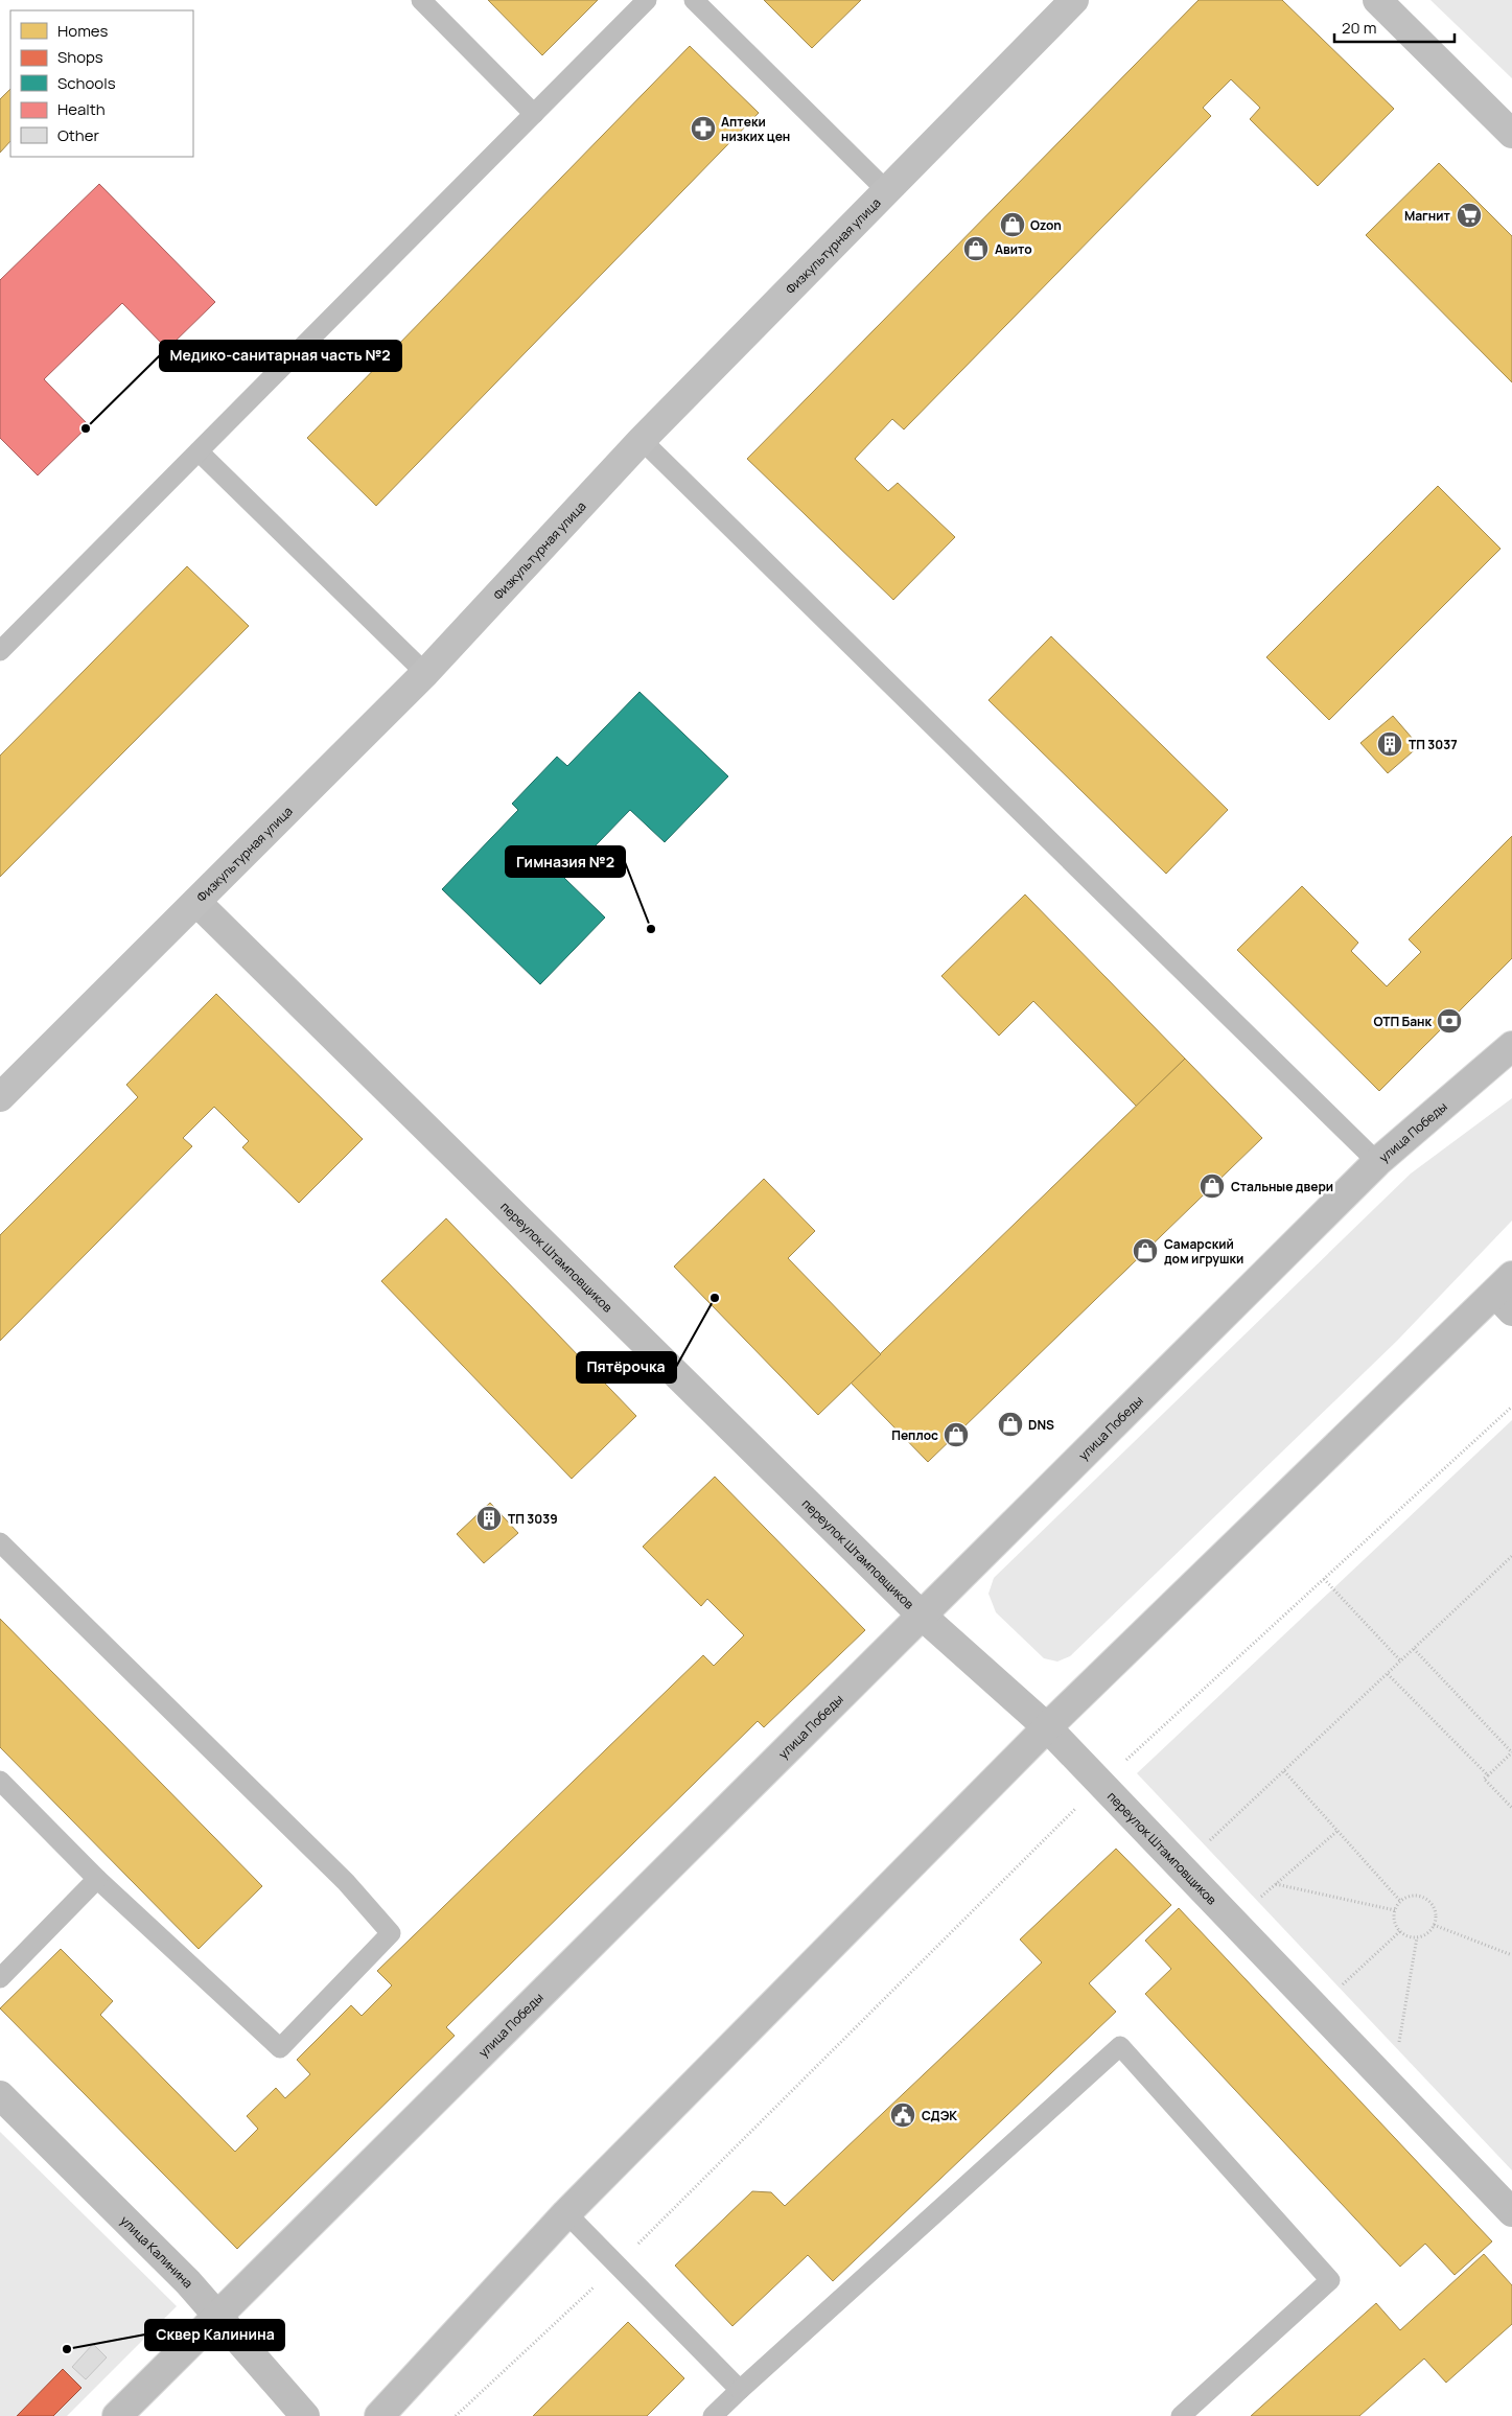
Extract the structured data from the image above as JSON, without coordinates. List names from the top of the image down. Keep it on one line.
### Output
{"streets":{"main road":["улица Победы","переулок Штамповщиков","улица Калинина"],"street":["Физкультурная улица"]},"crossings":[["Физкультурная улица","переулок Штамповщиков"],["улица Победы","переулок Штамповщиков"],["улица Победы","улица Калинина"]],"places":{"pharmacy":["Аптеки низких цен"],"supermarket":["Магнит"],"shop":["Ozon","Авито","Стальные двери","Самарский дом игрушки","DNS","Пеплос"],"other":["Медико-санитарная часть №2","Гимназия №2","Пятёрочка","Сквер Калинина"],"building":["ТП 3037","ТП 3039"],"bank":["ОТП Банк"],"public building":["СДЭК"]},"legend":["Homes","Shops","Schools","Health","Other"],"scale_bar":"20 m"}
